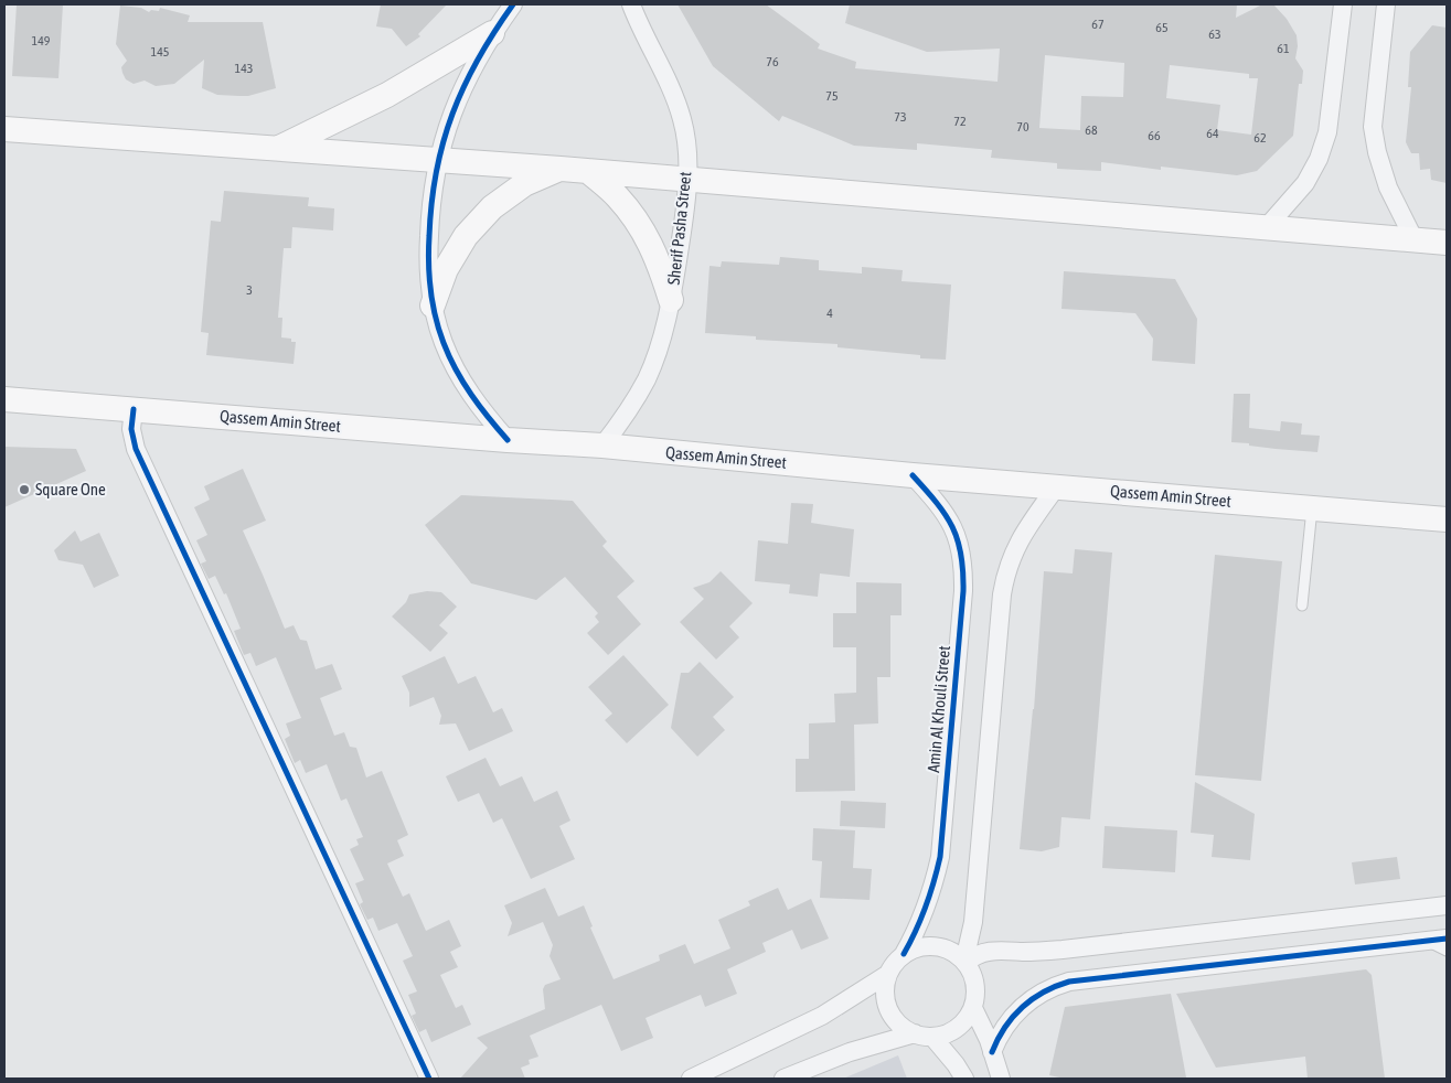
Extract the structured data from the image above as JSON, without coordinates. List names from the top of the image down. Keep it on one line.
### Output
{"streets":{"main road":["Qassem Amin Street"],"street":["Sherif Pasha Street","Amin Al Khouli Street"]},"crossings":[["Sherif Pasha Street","Qassem Amin Street"],["Qassem Amin Street","Amin Al Khouli Street"]],"places":["Square One"],"house_numbers":["67","65","63","149","61","145","76","143","75","73","72","70","68","64","66","62","3","4"]}
